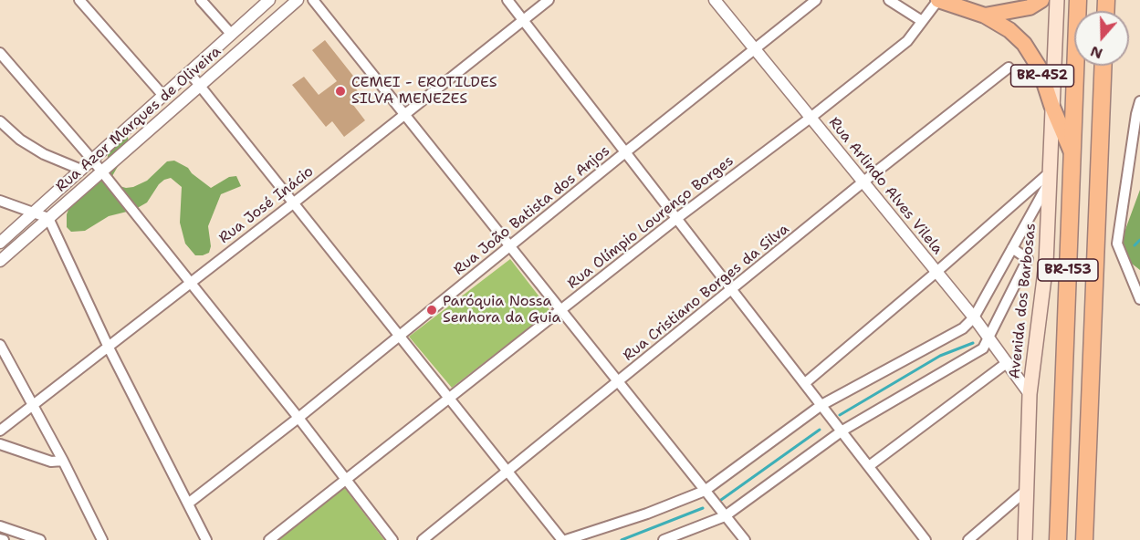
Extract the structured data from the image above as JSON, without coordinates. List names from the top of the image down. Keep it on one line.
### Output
{"streets":{"highway":["BR-452","BR-153"],"main road":["Avenida dos Barbosas"],"street":["Rua Azor Marques de Oliveira","Rua Arlindo Alves Vilela","Rua José Inácio","Rua João Batista dos Anjos","Rua Olímpio Lourenço Borges","Rua Cristiano Borges da Silva"]},"crossings":[["BR-452","Rua Olímpio Lourenço Borges"],["BR-452","BR-153"],["BR-452","Avenida dos Barbosas"],["Rua Arlindo Alves Vilela","Rua João Batista dos Anjos"],["Rua Arlindo Alves Vilela","Rua Olímpio Lourenço Borges"],["Rua Arlindo Alves Vilela","Rua Cristiano Borges da Silva"],["Rua Arlindo Alves Vilela","Avenida dos Barbosas"]],"places":["CEMEI - EROTILDES SILVA MENEZES","Paróquia Nossa Senhora da Guia"],"north":"bottom"}
